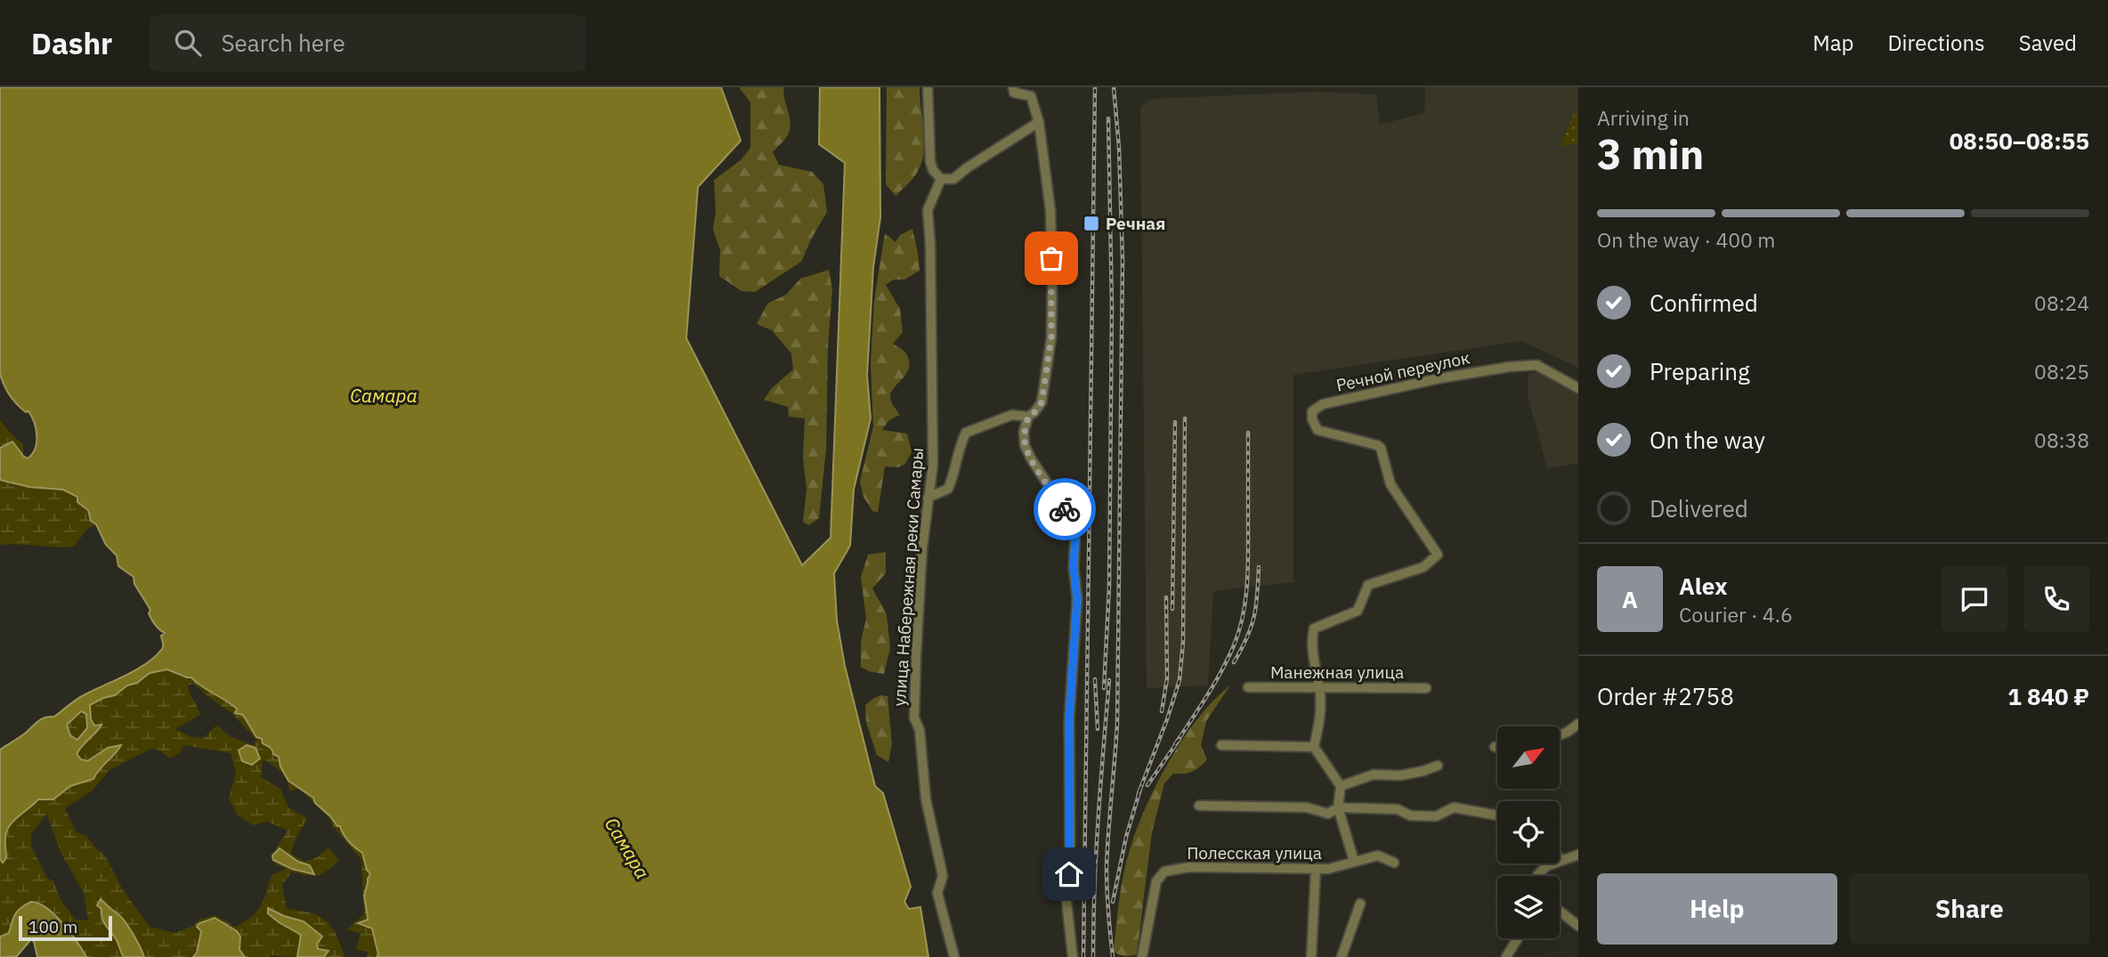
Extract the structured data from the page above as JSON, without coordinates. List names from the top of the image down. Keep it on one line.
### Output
{"streets":{"street":["Речной переулок","улица Набережная реки Самары","Манежная улица","Полесская улица"]},"crossings":[["Речной переулок","Манежная улица"]],"water":["Самара"],"places":{"transit":["Речная"]},"scale_bar":"100 m","north":"top right","page":{"header":"Dashr","search":"Search here","nav":["Map","Directions","Saved"],"heading":["3 min","Arriving in","08:50–08:55"],"panel":["Alex","Courier · 4.6","Order #2758","1 840 ₽"],"bar":"On the way · 400 m","list":[["Confirmed","08:24"],["Preparing","08:25"],["On the way","08:38"],"Delivered"],"round":"A","buttons":["Help","Share"],"scale":"100 m"}}
